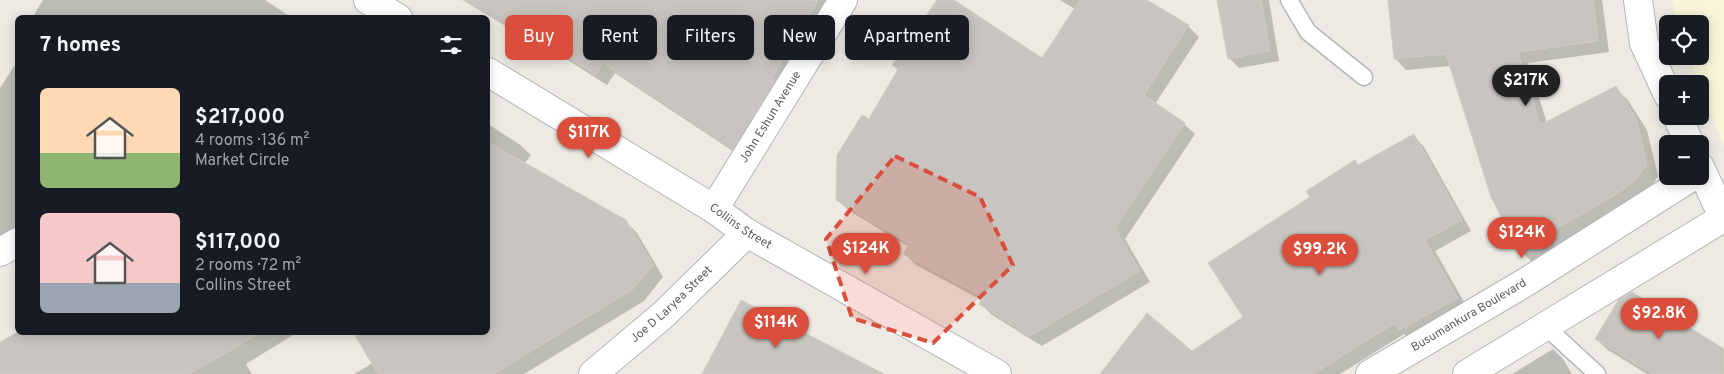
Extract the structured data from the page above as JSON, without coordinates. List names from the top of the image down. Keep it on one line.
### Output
{"streets":{"street":["John Eshun Avenue","Collins Street","Joe D Laryea Street","Busumankura Boulevard"]},"crossings":[["John Eshun Avenue","Collins Street"],["Collins Street","Joe D Laryea Street"]],"page":{"map_buttons":["+","−"],"chip":["Buy","Rent","Filters","New","Apartment"],"heading":"7 homes","price":["$217K","$117K","$124K","$124K","$99.2K","$92.8K","$114K"],"list":[{"name":"$217,000","note":"4 rooms · 136 m² · Market Circle"},{"name":"$117,000","note":"2 rooms · 72 m² · Collins Street"}]}}
